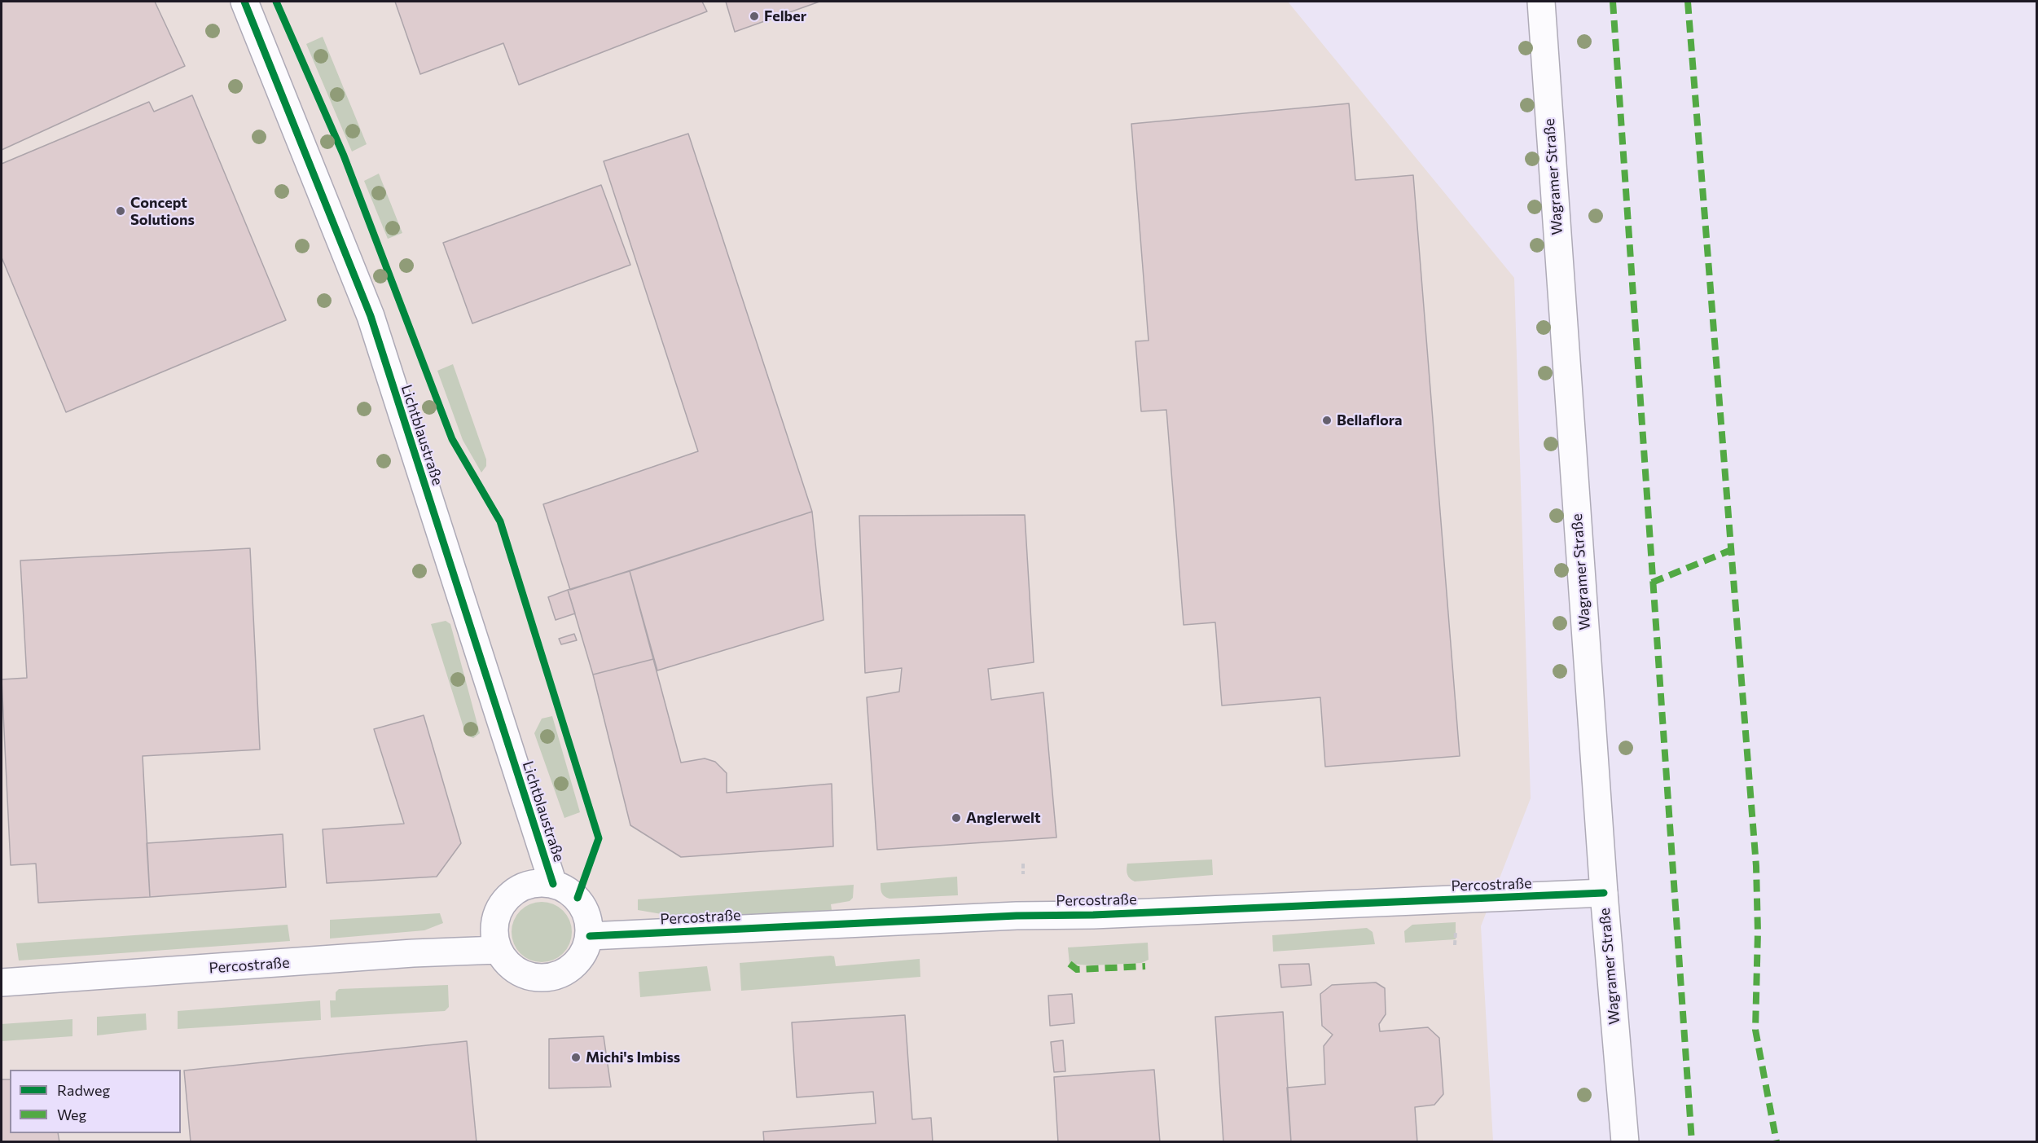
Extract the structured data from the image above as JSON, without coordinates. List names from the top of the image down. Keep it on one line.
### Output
{"streets":{"street":["Wagramer Straße","Lichtblaustraße","Percostraße"]},"crossings":[["Wagramer Straße","Percostraße"],["Lichtblaustraße","Percostraße"]],"places":["Felber","Concept Solutions","Bellaflora","Anglerwelt","Michi's Imbiss"],"legend":["Radweg","Weg"]}
